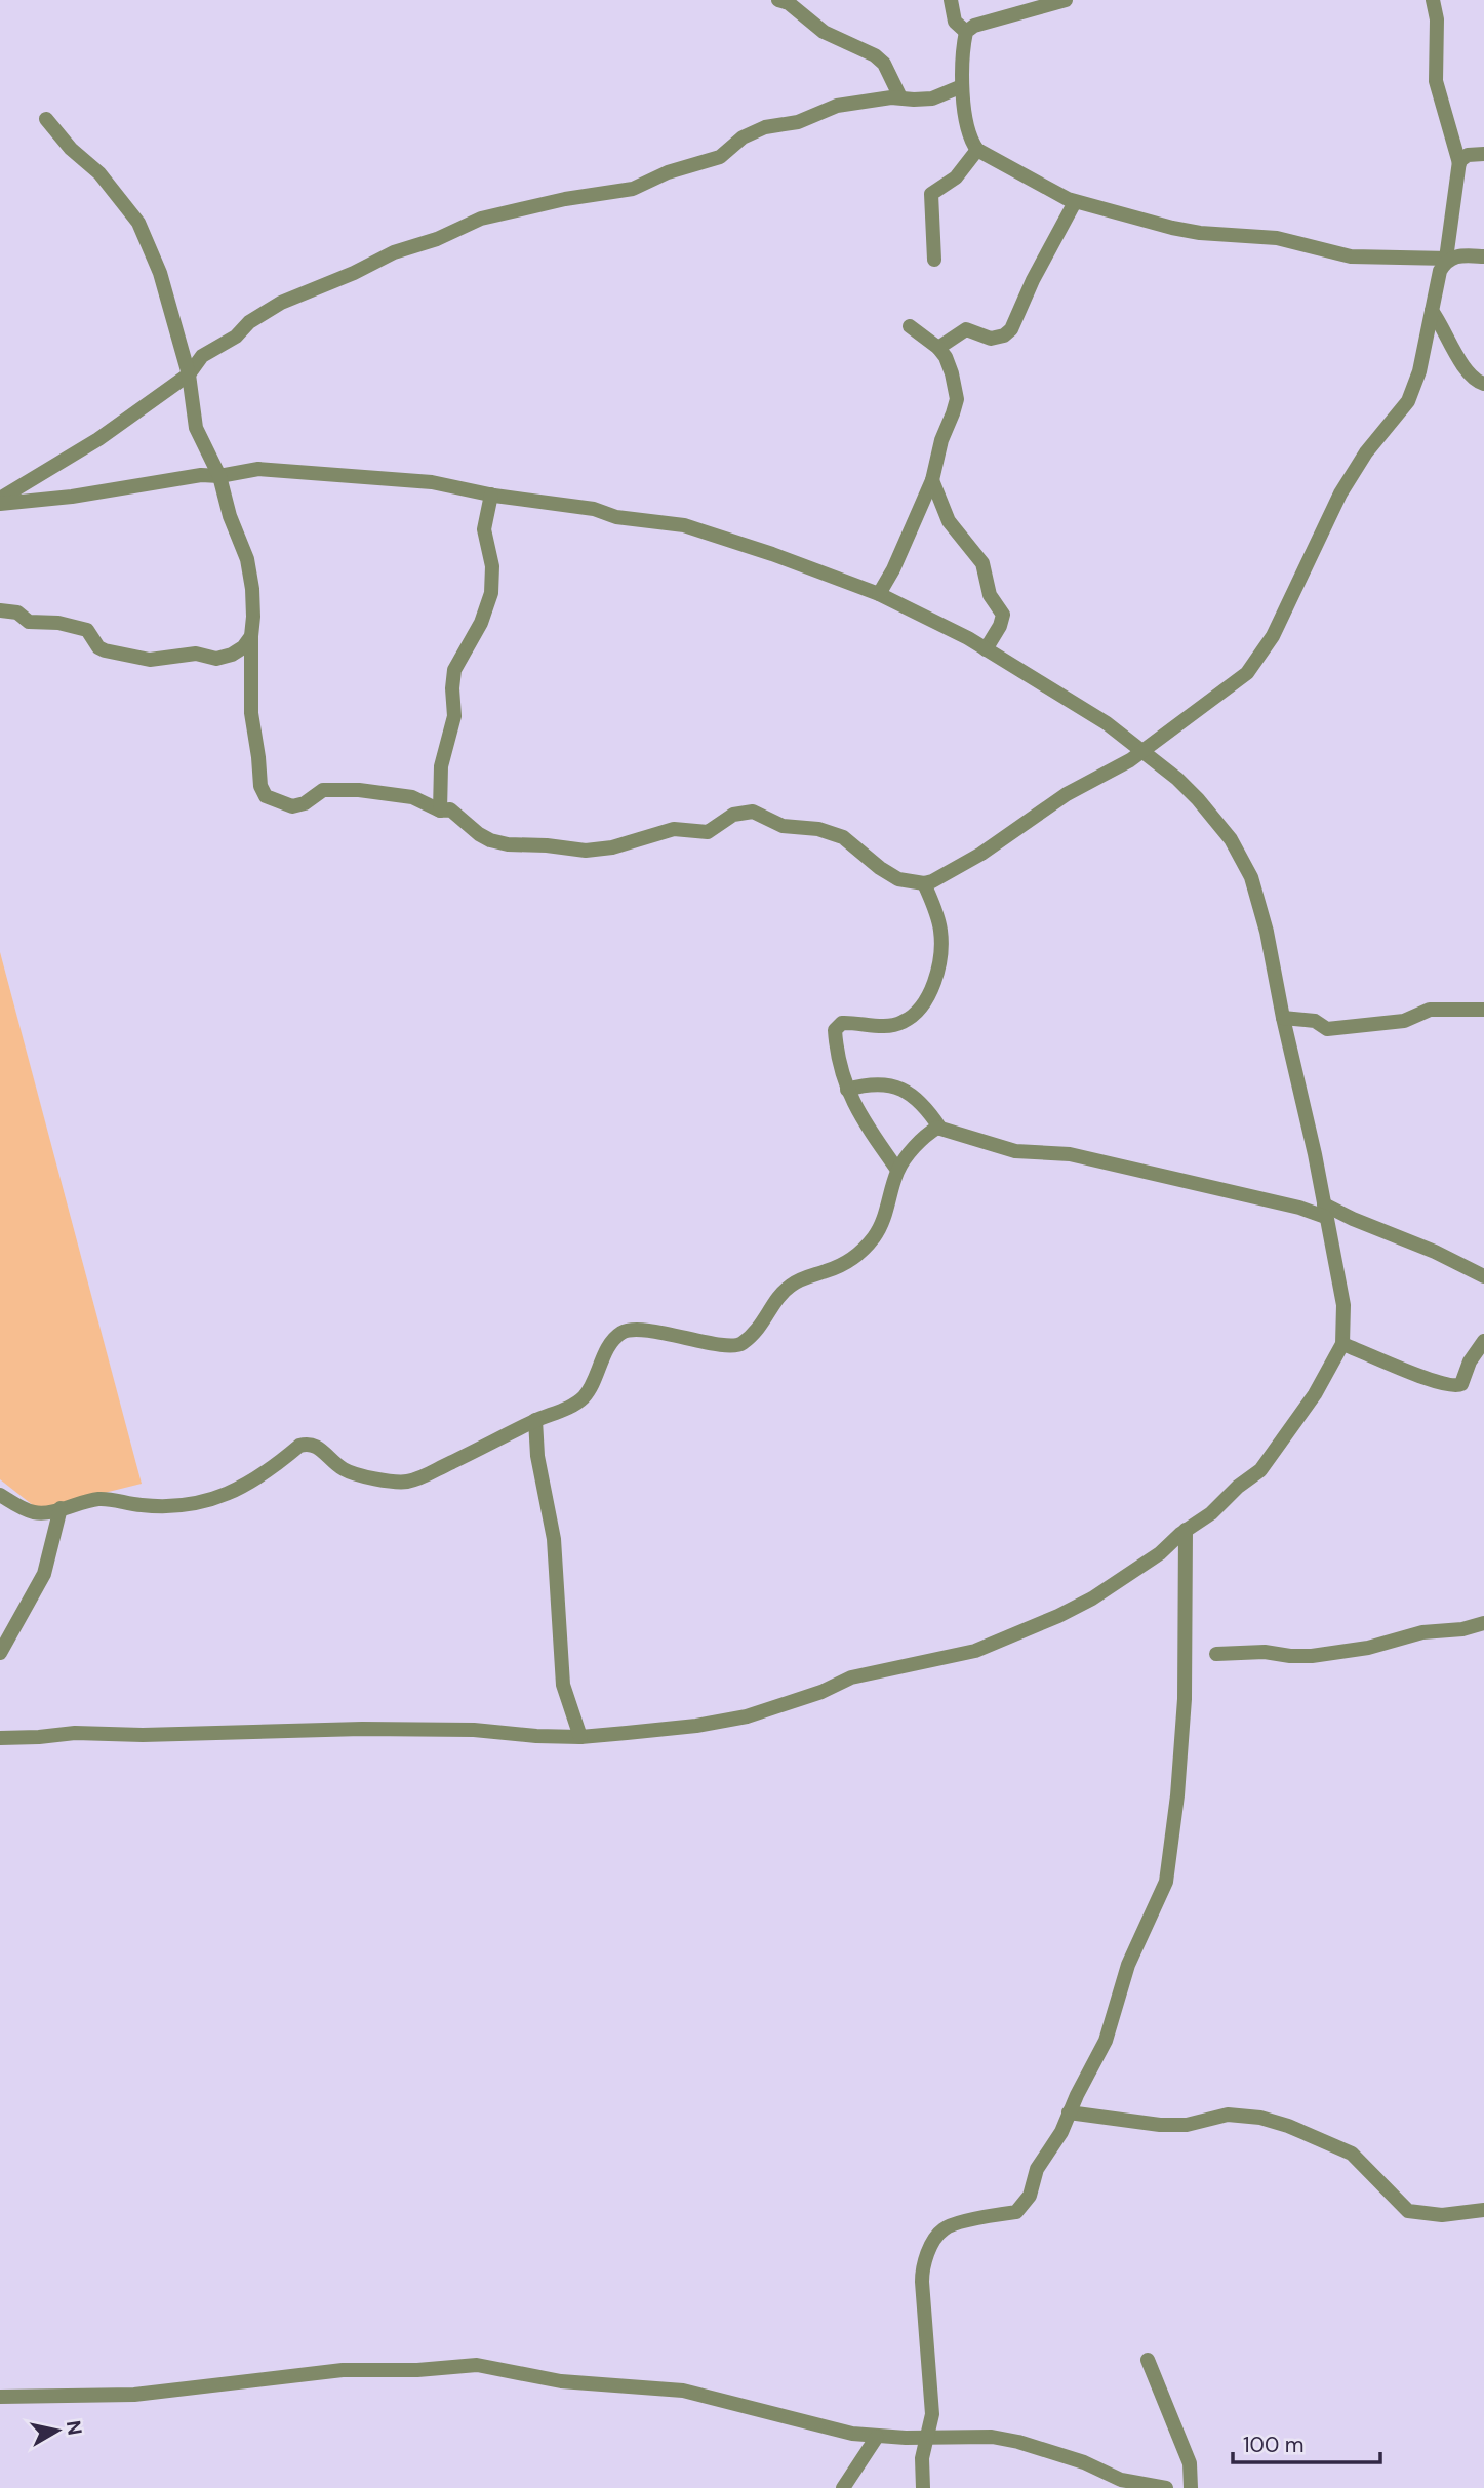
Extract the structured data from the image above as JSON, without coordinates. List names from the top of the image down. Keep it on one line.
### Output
{"scale_bar":"100 m","north":"right"}
